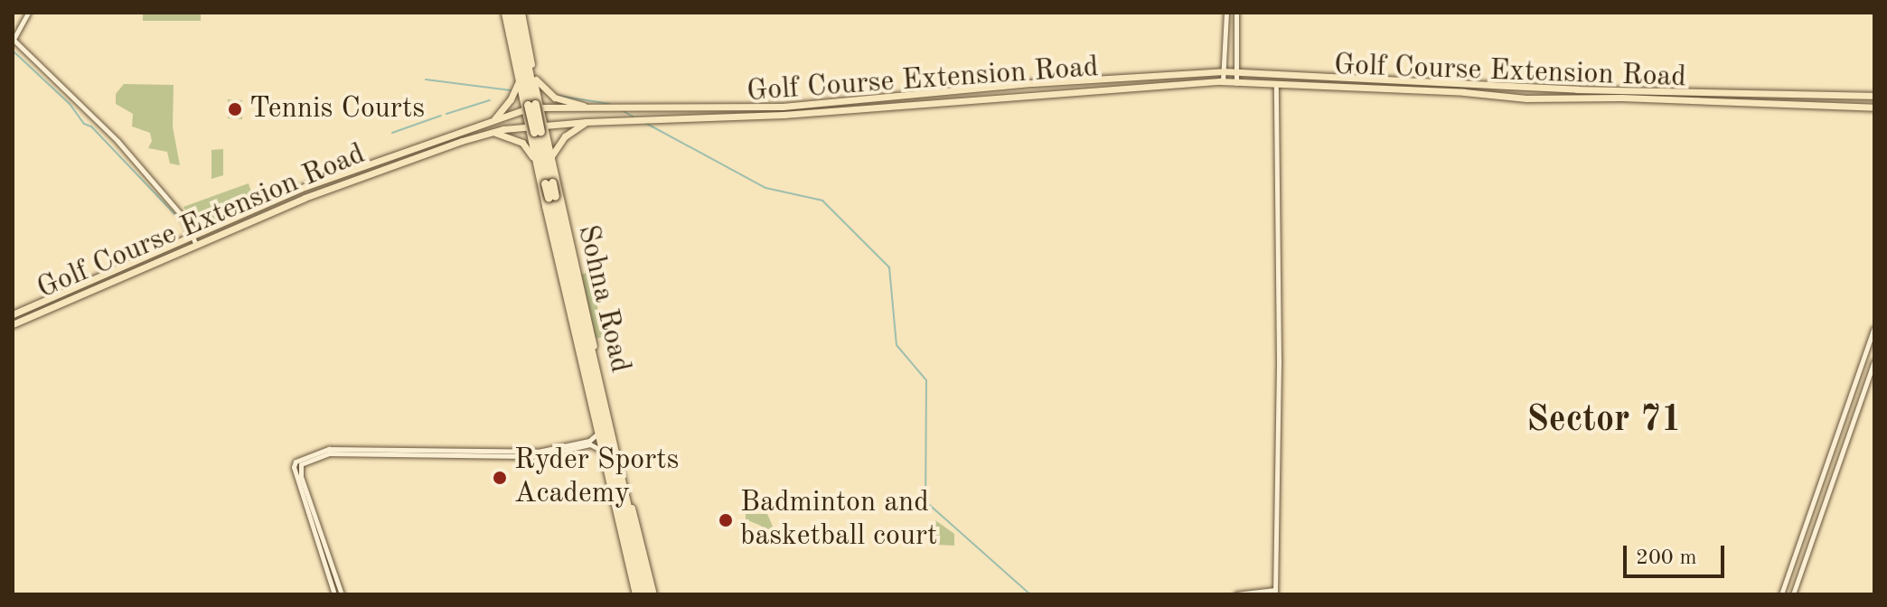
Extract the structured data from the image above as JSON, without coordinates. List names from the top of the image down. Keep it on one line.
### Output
{"streets":{"highway":["Sohna Road"],"main road":["Golf Course Extension Road"]},"crossings":[["Golf Course Extension Road","Sohna Road"]],"districts":["Sector 71"],"places":["Tennis Courts","Ryder Sports Academy","Badminton and basketball court"],"scale_bar":"200 m"}
